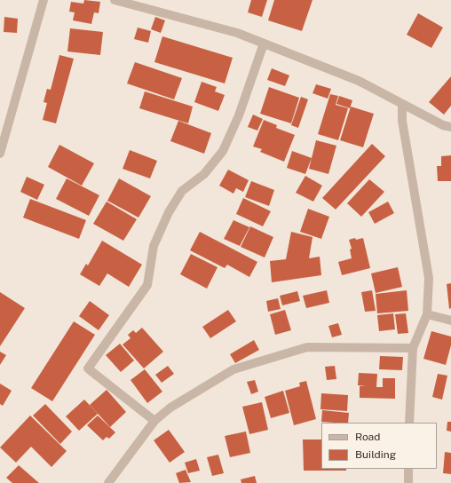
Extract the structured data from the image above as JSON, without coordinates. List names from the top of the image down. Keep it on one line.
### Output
{"legend":["Road","Building"]}
